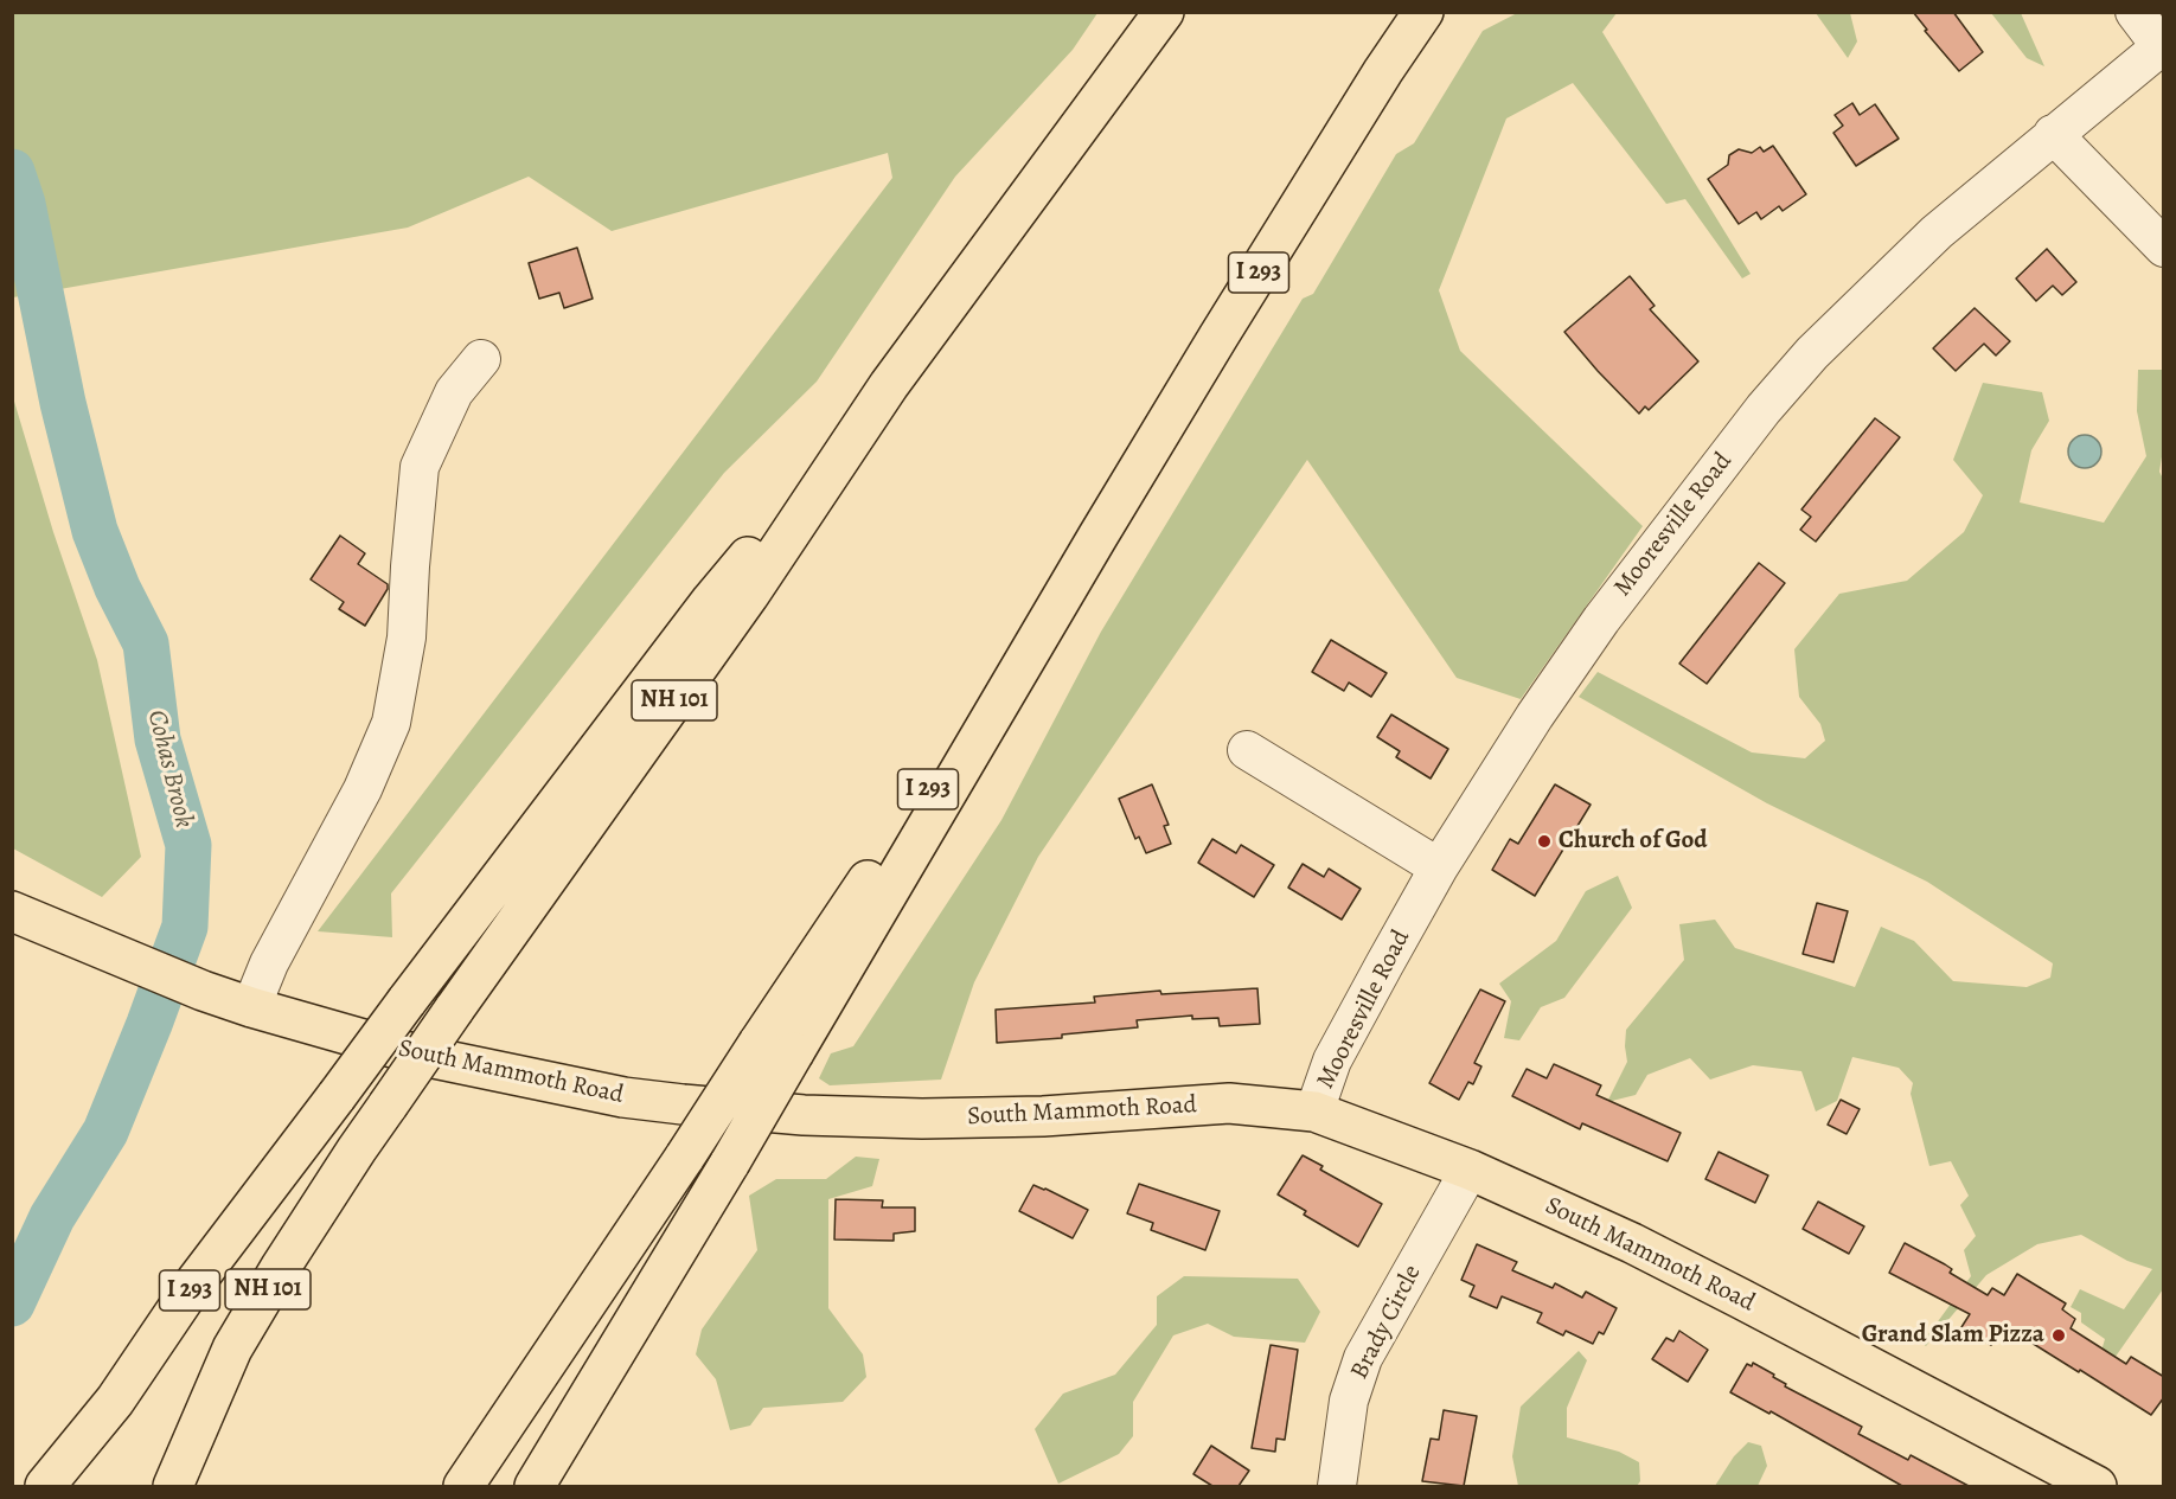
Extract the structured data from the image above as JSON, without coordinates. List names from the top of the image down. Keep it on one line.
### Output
{"streets":{"main road":["I 293","NH 101","South Mammoth Road"],"street":["Mooresville Road","Brady Circle"]},"crossings":[["I 293","NH 101"],["Mooresville Road","South Mammoth Road"],["South Mammoth Road","Brady Circle"]],"water":["Cohas Brook"],"places":["Church of God","Grand Slam Pizza"]}
